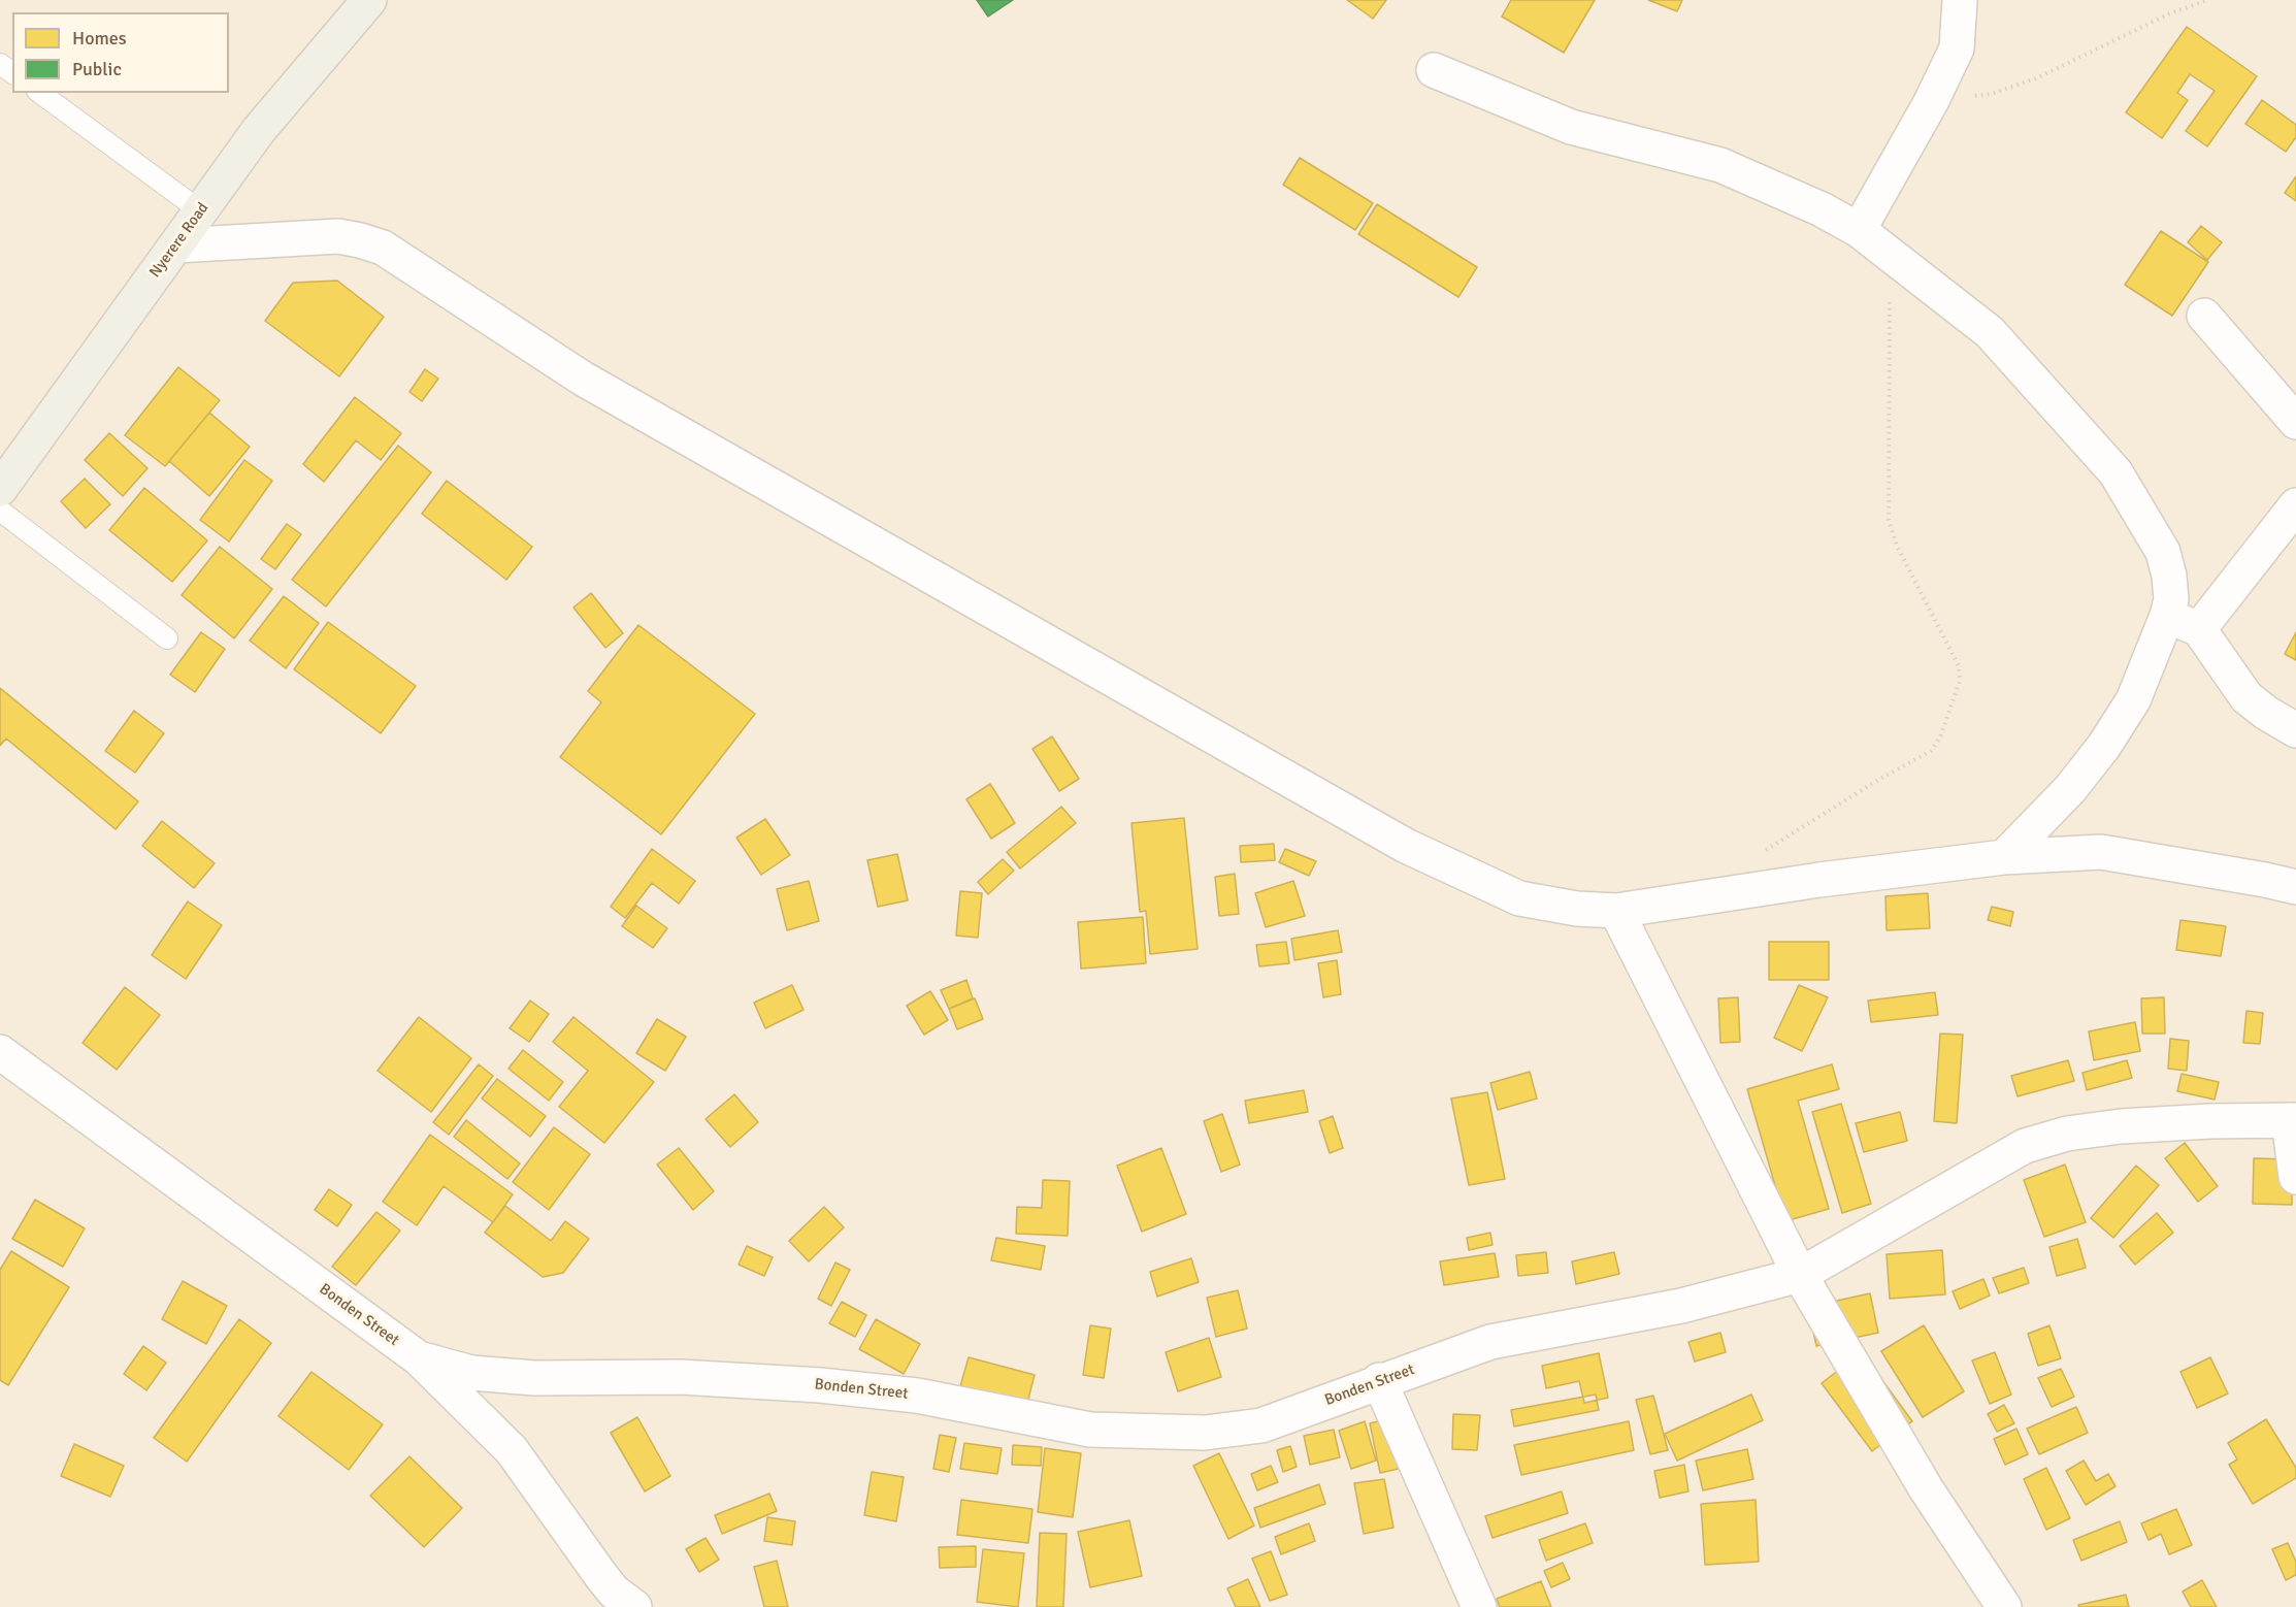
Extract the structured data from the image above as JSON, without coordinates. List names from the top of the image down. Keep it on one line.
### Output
{"streets":{"main road":["Nyerere Road"],"street":["Bonden Street"]},"legend":["Homes","Public"]}
